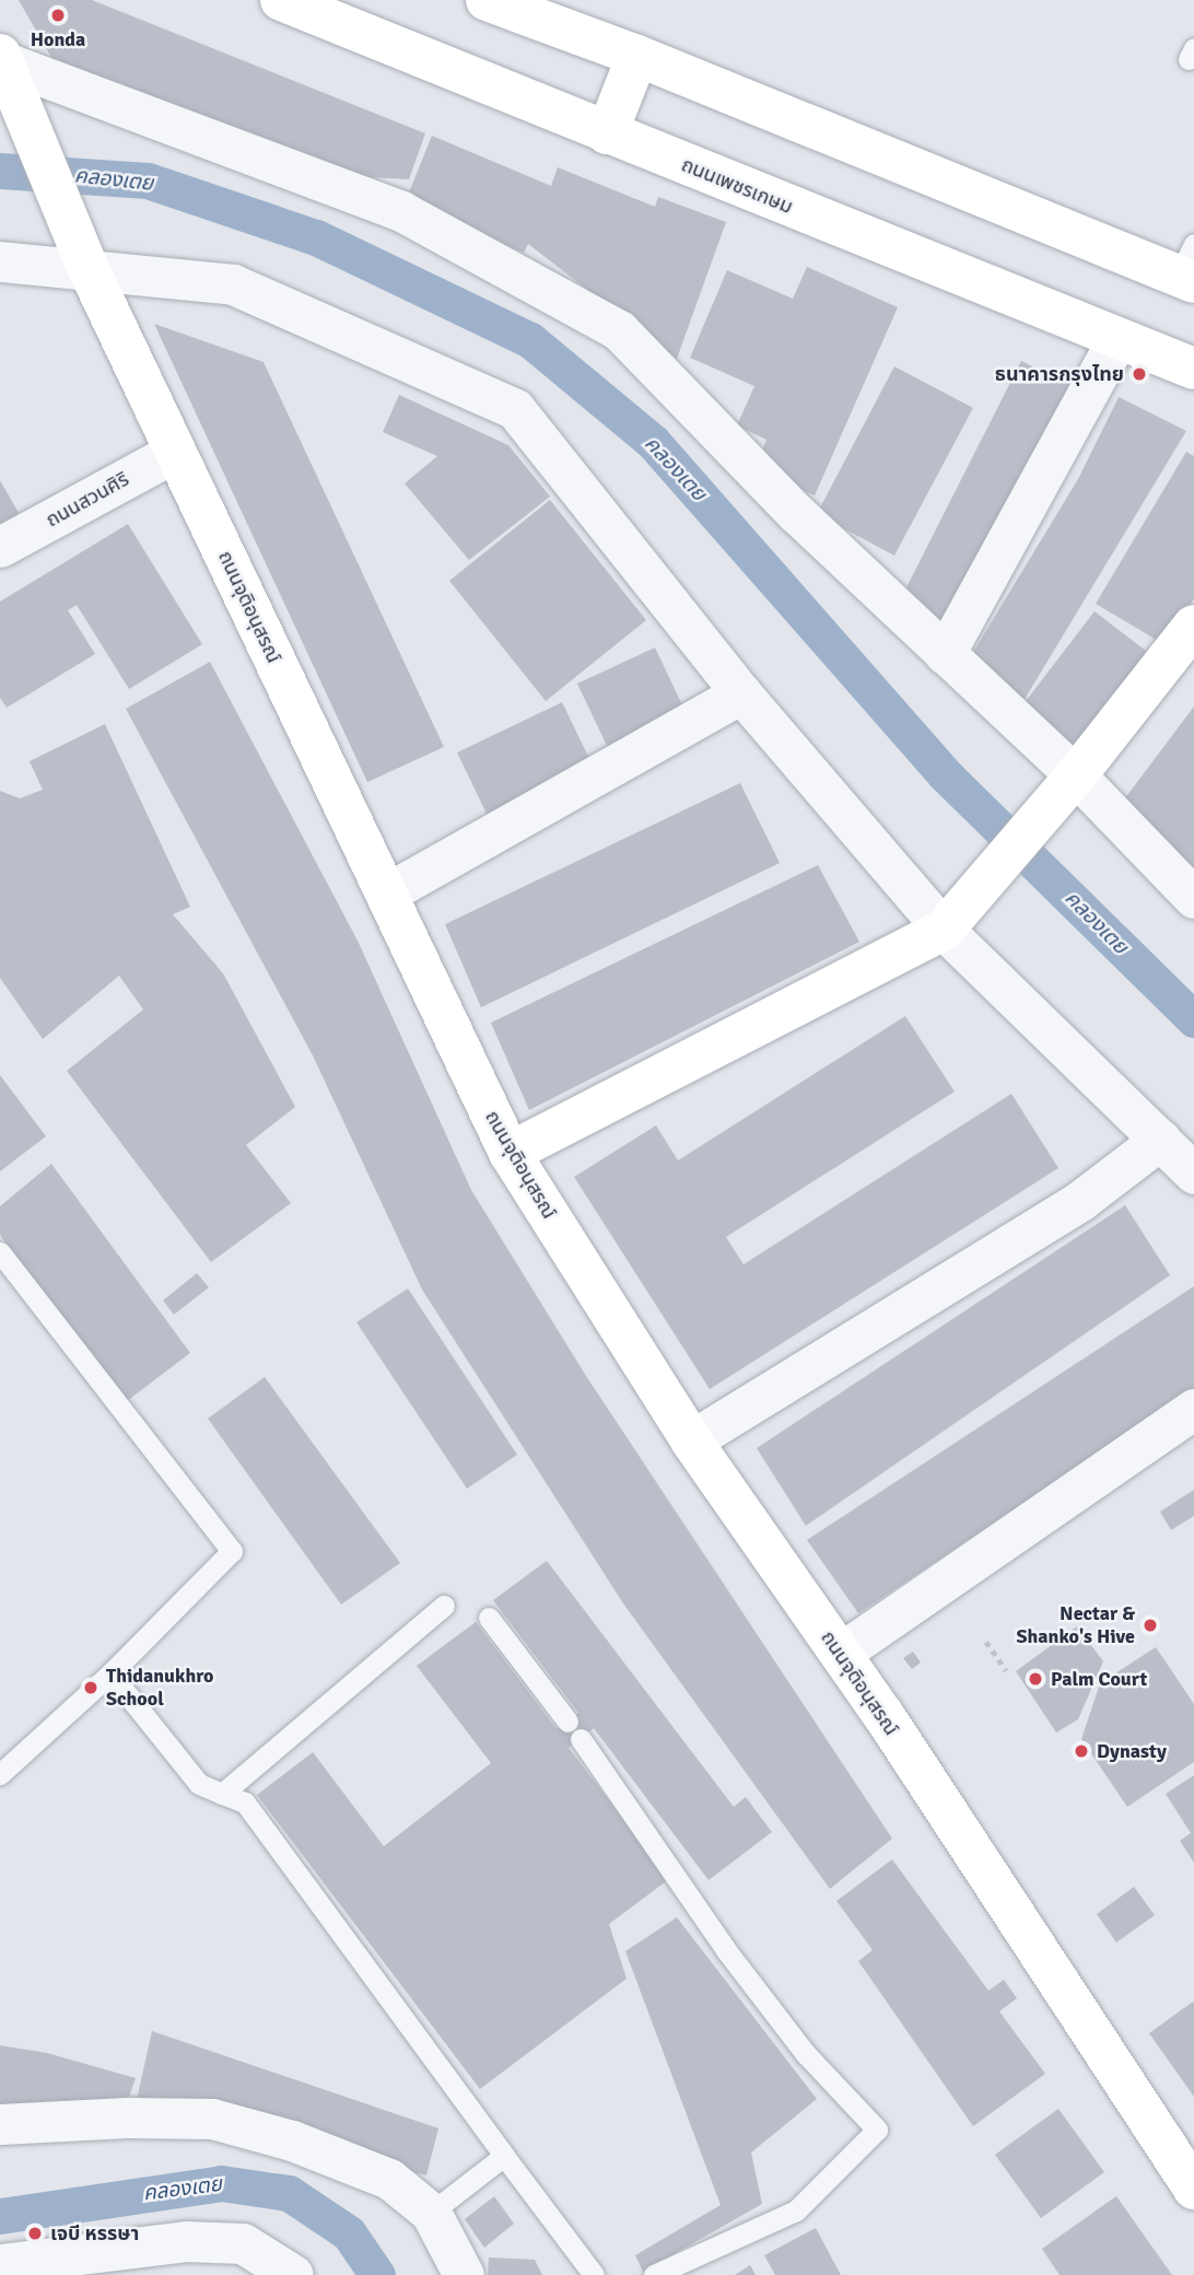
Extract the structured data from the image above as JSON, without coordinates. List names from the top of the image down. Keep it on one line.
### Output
{"streets":{"street":["ถนนเพชรเกษม","ถนนสวนศิริ","ถนนจุติอนุสรณ์"]},"crossings":[["ถนนสวนศิริ","ถนนจุติอนุสรณ์"]],"water":["คลองเตย"],"places":["Honda","ธนาคารกรุงไทย","Nectar & Shanko's Hive","Palm Court","Thidanukhro School","Dynasty","เจบี หรรษา"]}
